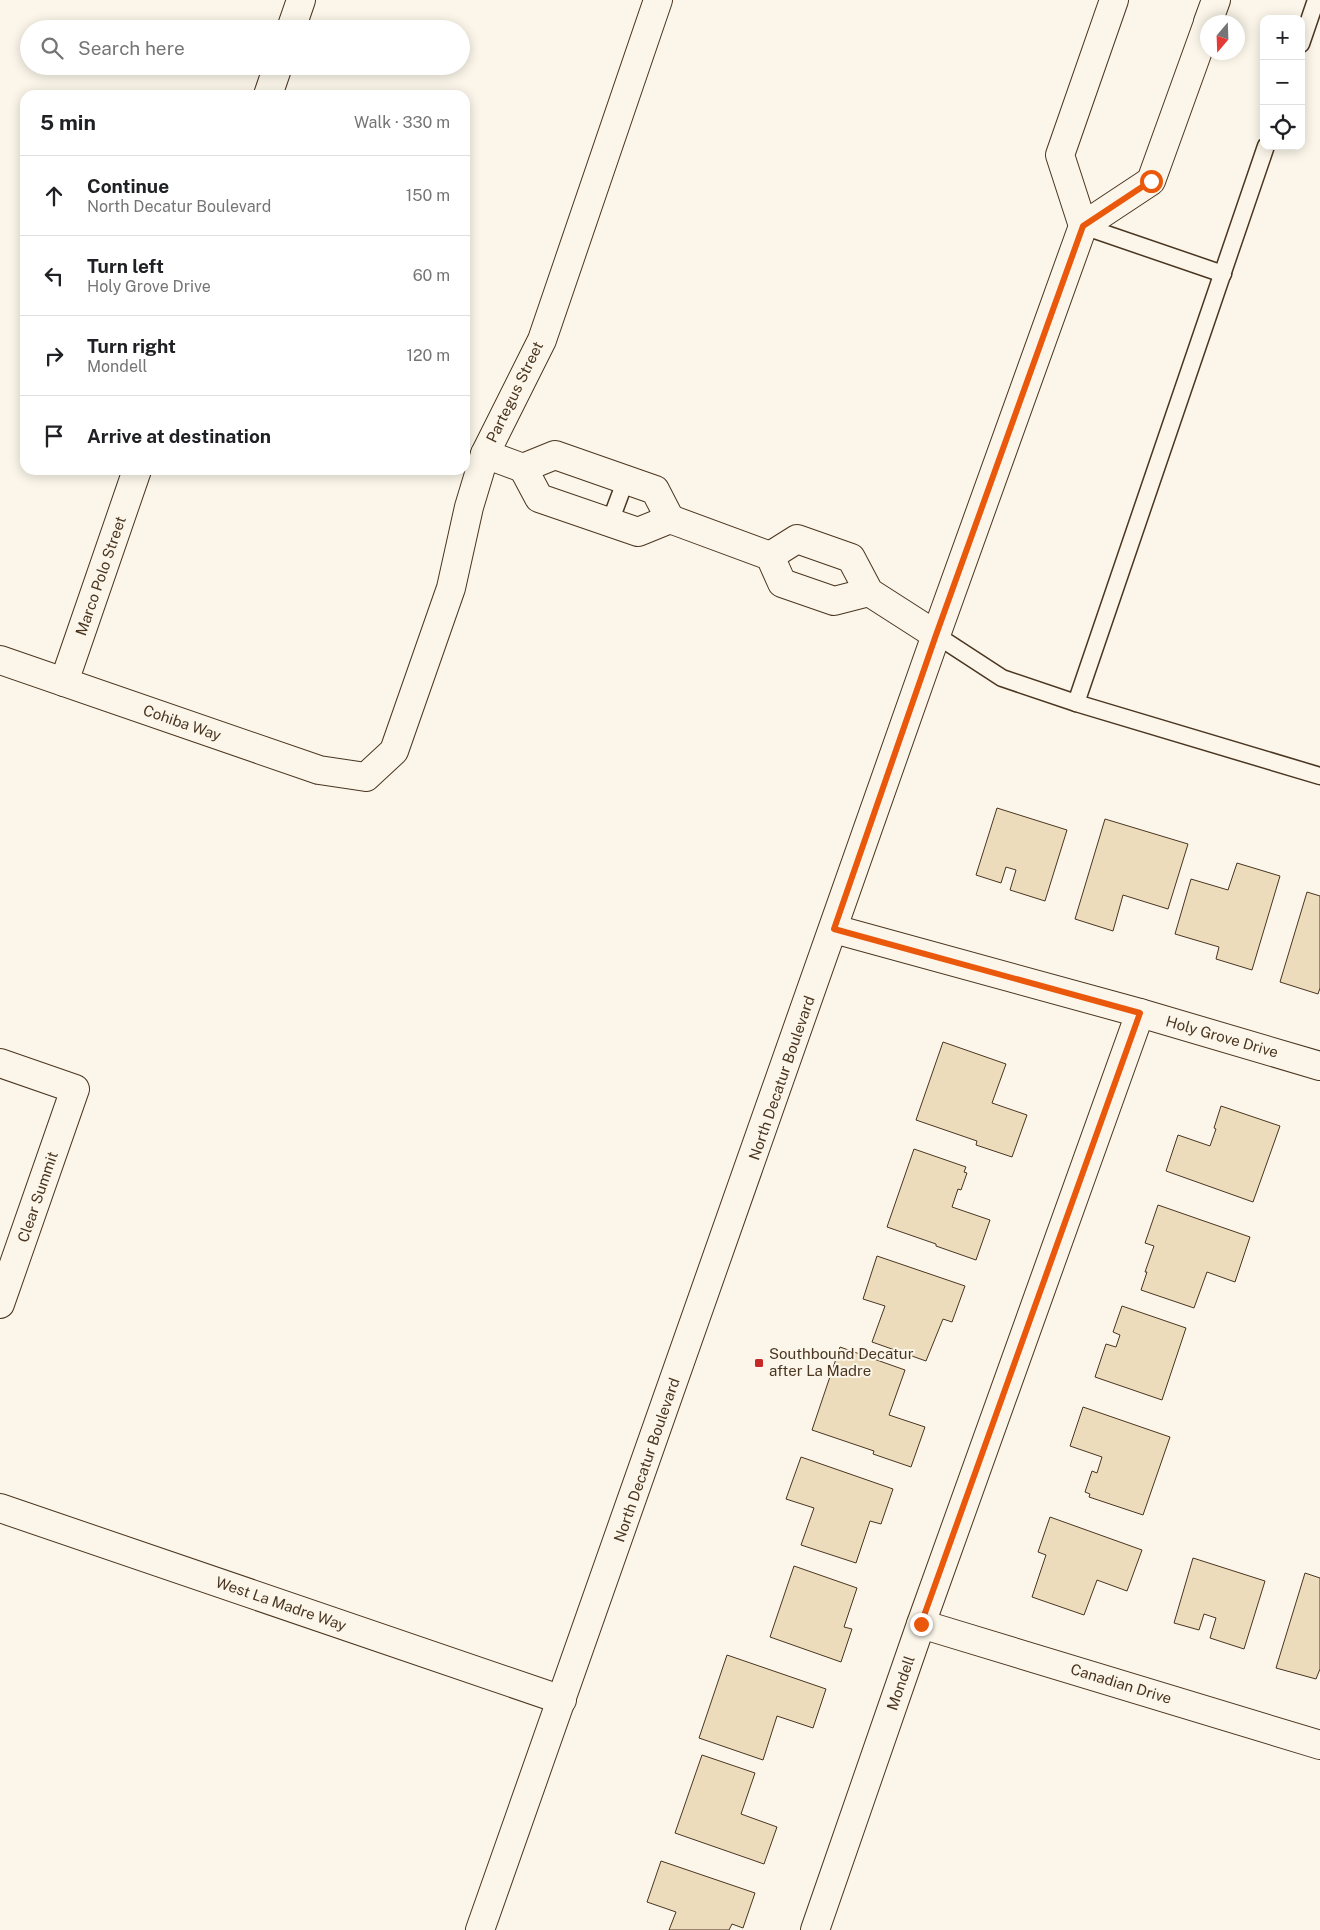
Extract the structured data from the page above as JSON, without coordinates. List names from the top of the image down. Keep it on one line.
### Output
{"streets":{"street":["Partegus Street","Marco Polo Street","Cohiba Way","Holy Grove Drive","North Decatur Boulevard","Clear Summit","West La Madre Way","Mondell","Canadian Drive"]},"crossings":[["Partegus Street","Cohiba Way"],["Marco Polo Street","Cohiba Way"],["Holy Grove Drive","North Decatur Boulevard"],["Holy Grove Drive","Mondell"],["North Decatur Boulevard","West La Madre Way"],["Mondell","Canadian Drive"]],"places":{"transit":["Southbound Decatur after La Madre"]},"north":"bottom","page":{"map_buttons":["+","−"],"search":"Search here","heading":["5 min","Walk · 330 m"],"list":[["Continue","North Decatur Boulevard","150 m"],["Turn left","Holy Grove Drive","60 m"],["Turn right","Mondell","120 m"],"Arrive at destination"]}}
